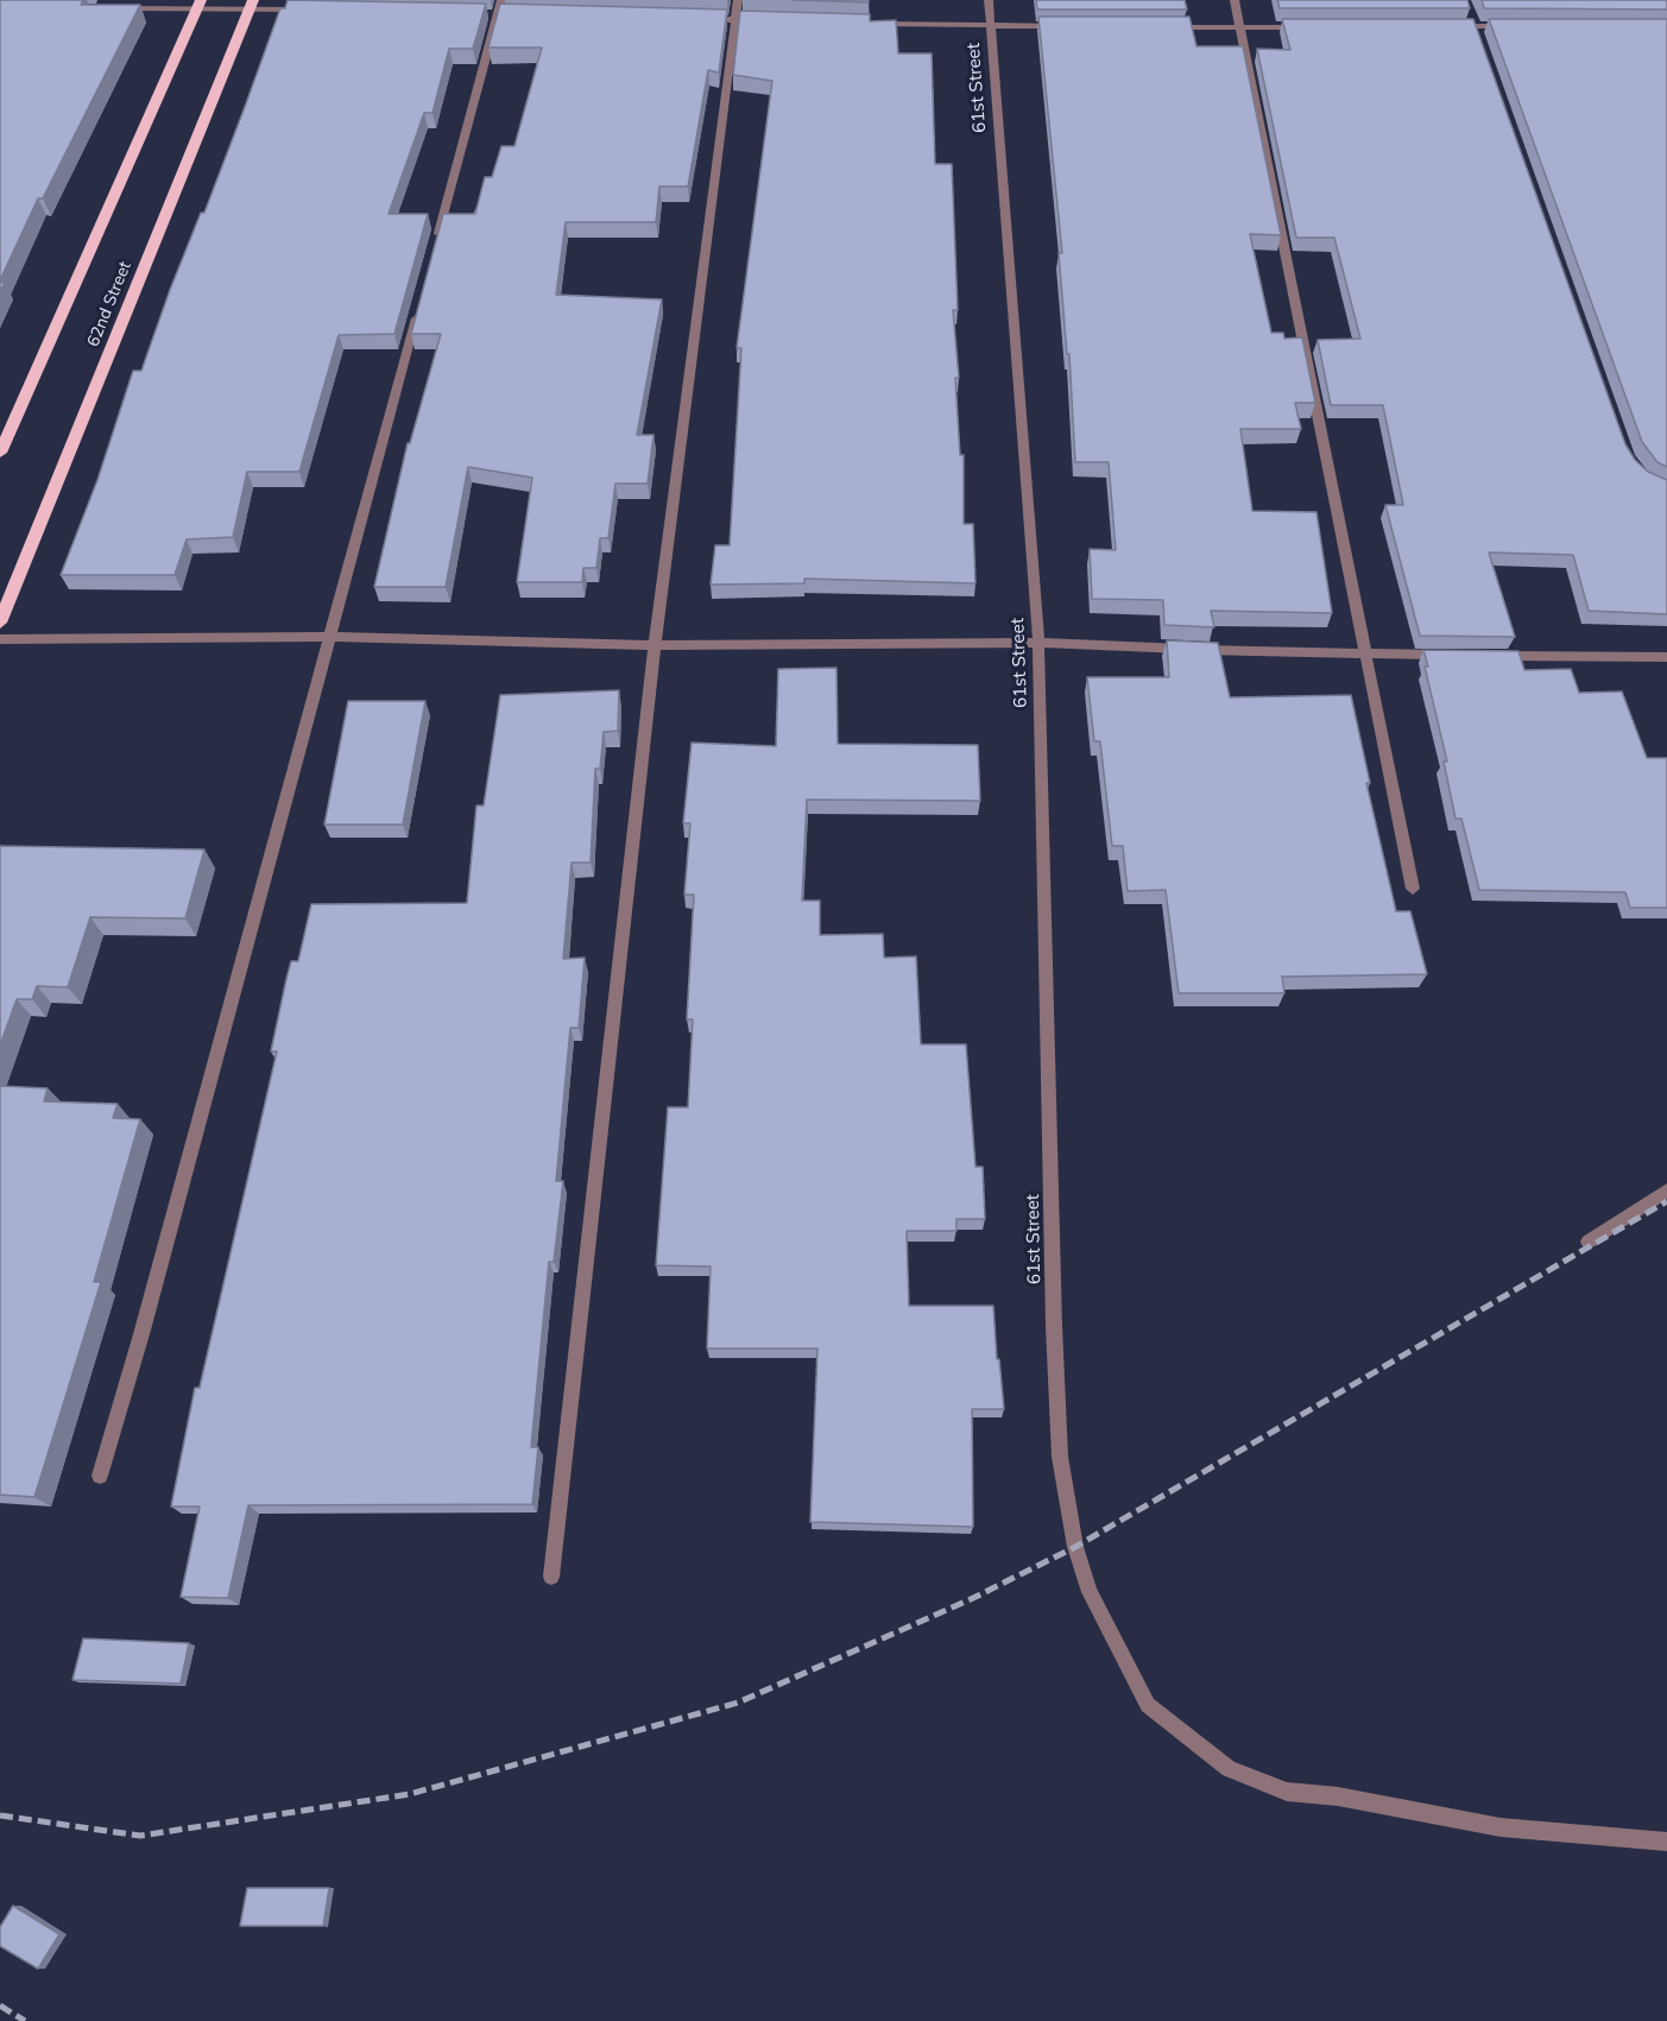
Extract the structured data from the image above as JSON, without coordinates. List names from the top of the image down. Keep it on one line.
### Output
{"streets":{"main road":["62nd Street"],"street":["61st Street"]}}
